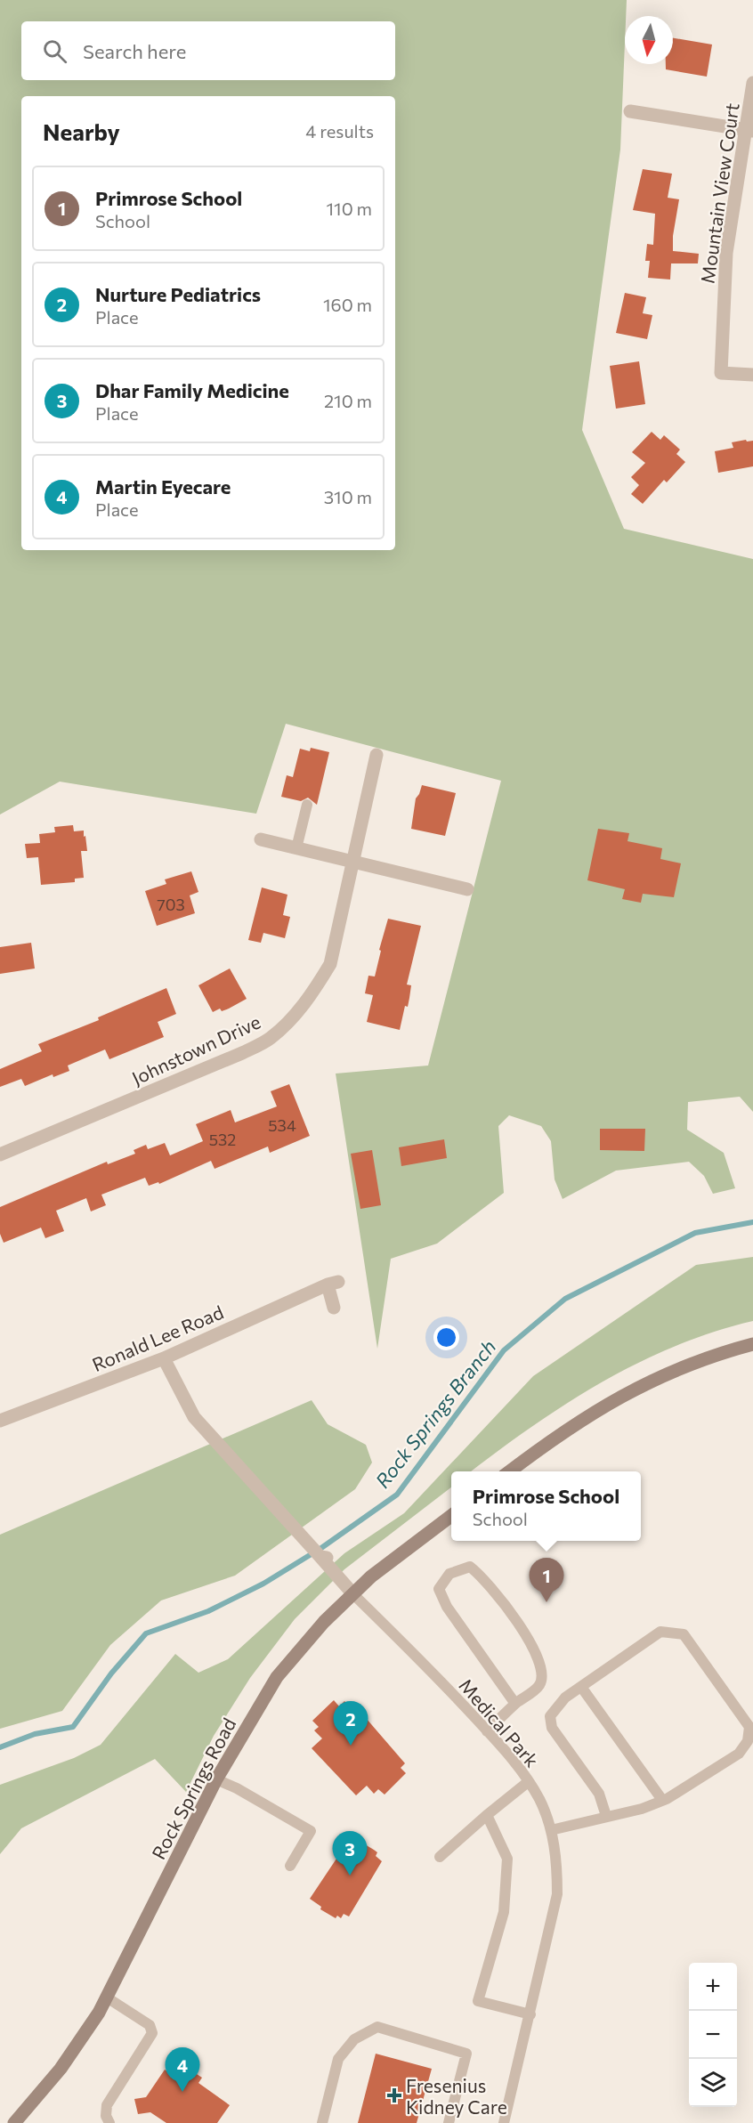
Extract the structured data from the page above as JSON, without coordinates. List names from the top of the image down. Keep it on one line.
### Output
{"streets":{"street":["Mountain View Court","Johnstown Drive","Ronald Lee Road","Rock Springs Road"],"lane":["Medical Park"]},"crossings":[["Medical Park","Rock Springs Road"]],"water":["Rock Springs Branch"],"places":{"health":["Fresenius Kidney Care"]},"house_numbers":["703","534","532"],"north":"bottom","page":{"search":"Search here","heading":["Nearby","4 results"],"list":[{"mark":"1","name":"Primrose School","note":"School","value":"110 m"},{"mark":"2","name":"Nurture Pediatrics","note":"Place","value":"160 m"},{"mark":"3","name":"Dhar Family Medicine","note":"Place","value":"210 m"},{"mark":"4","name":"Martin Eyecare","note":"Place","value":"310 m"}],"popup":["Primrose School","School"],"pins":["1","2","3","4"],"map_buttons":["+","−"]}}
